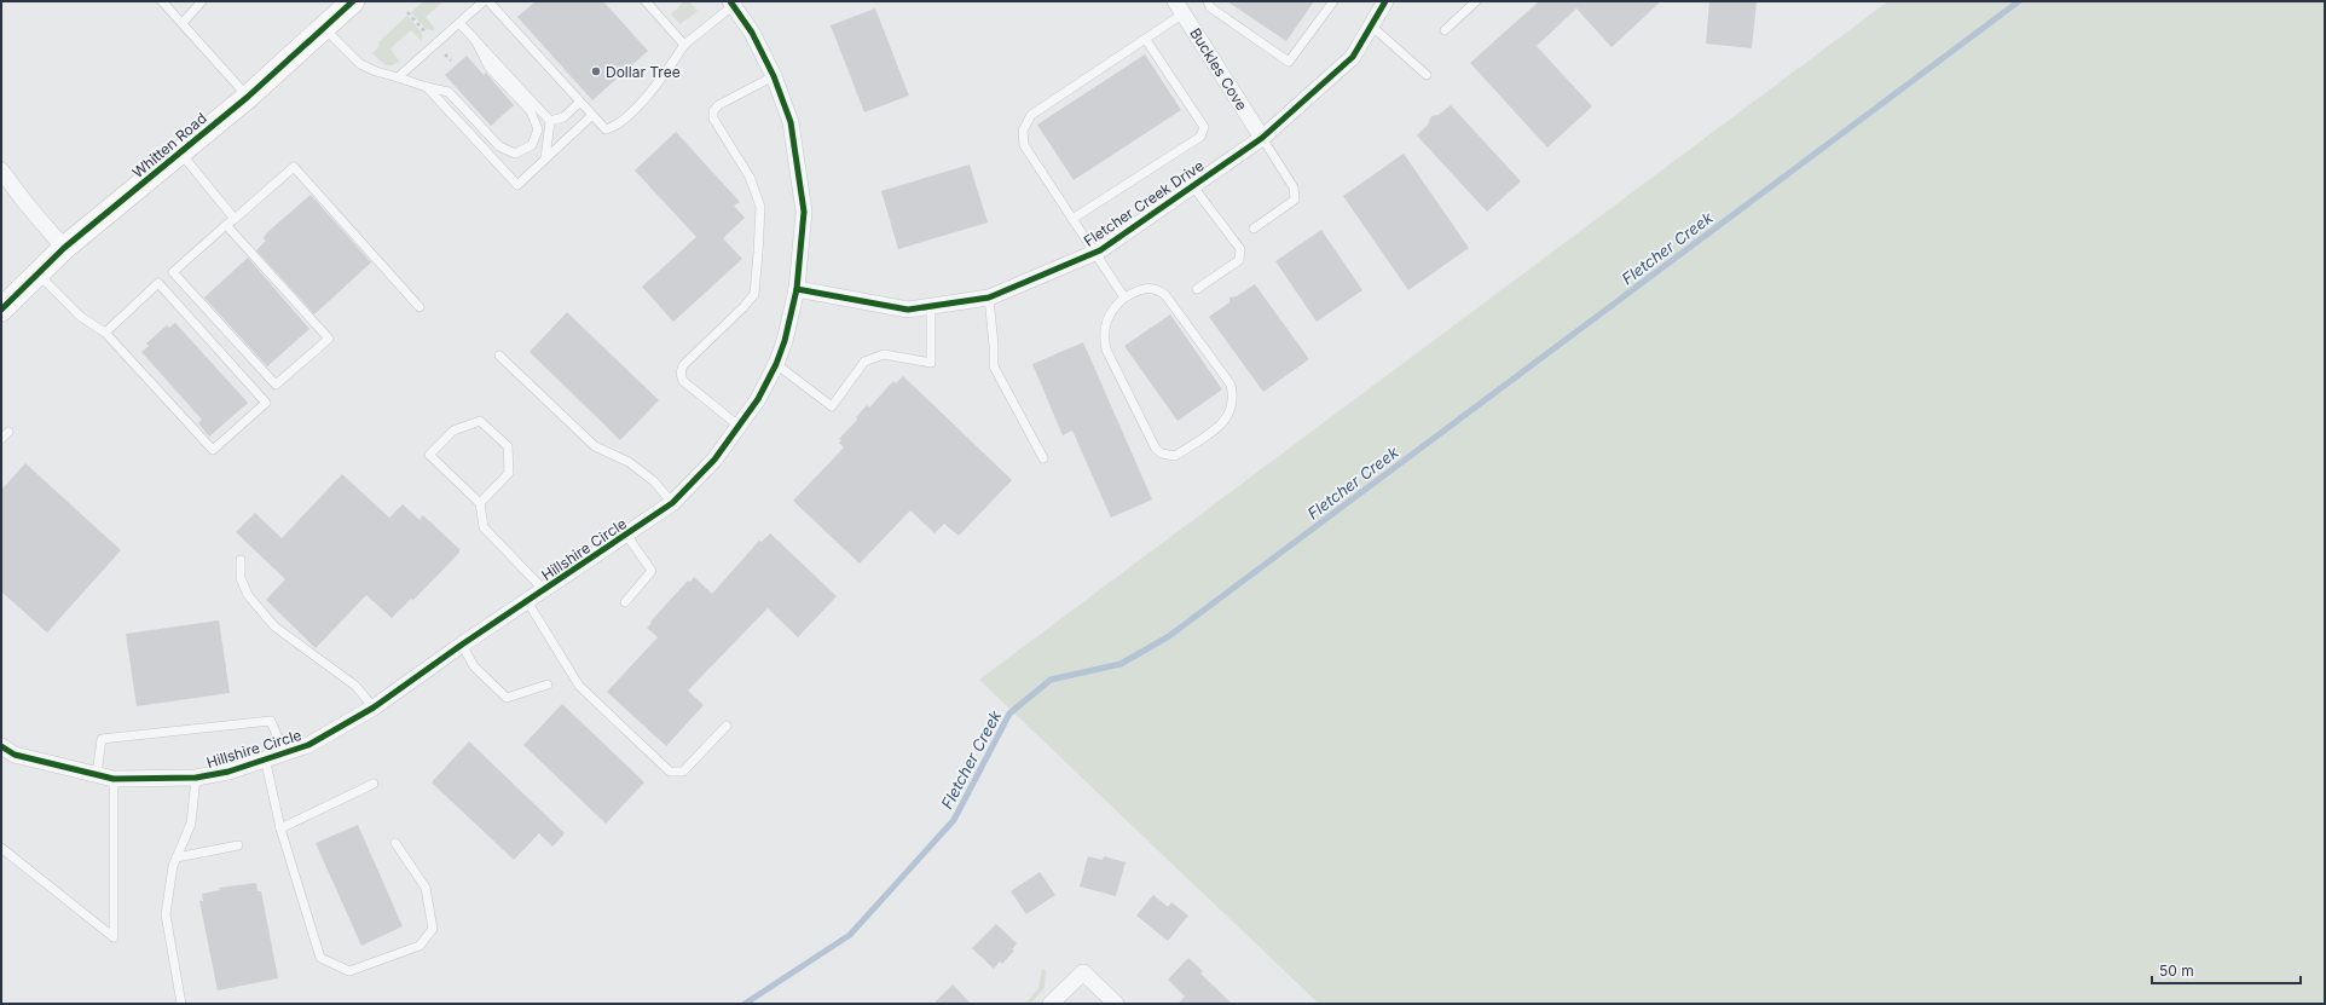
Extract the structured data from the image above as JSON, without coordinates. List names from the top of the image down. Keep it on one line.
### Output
{"streets":{"main road":["Whitten Road"],"street":["Buckles Cove","Fletcher Creek Drive","Hillshire Circle"]},"crossings":[["Buckles Cove","Fletcher Creek Drive"],["Fletcher Creek Drive","Hillshire Circle"]],"water":["Fletcher Creek"],"places":["Dollar Tree"],"scale_bar":"50 m"}
